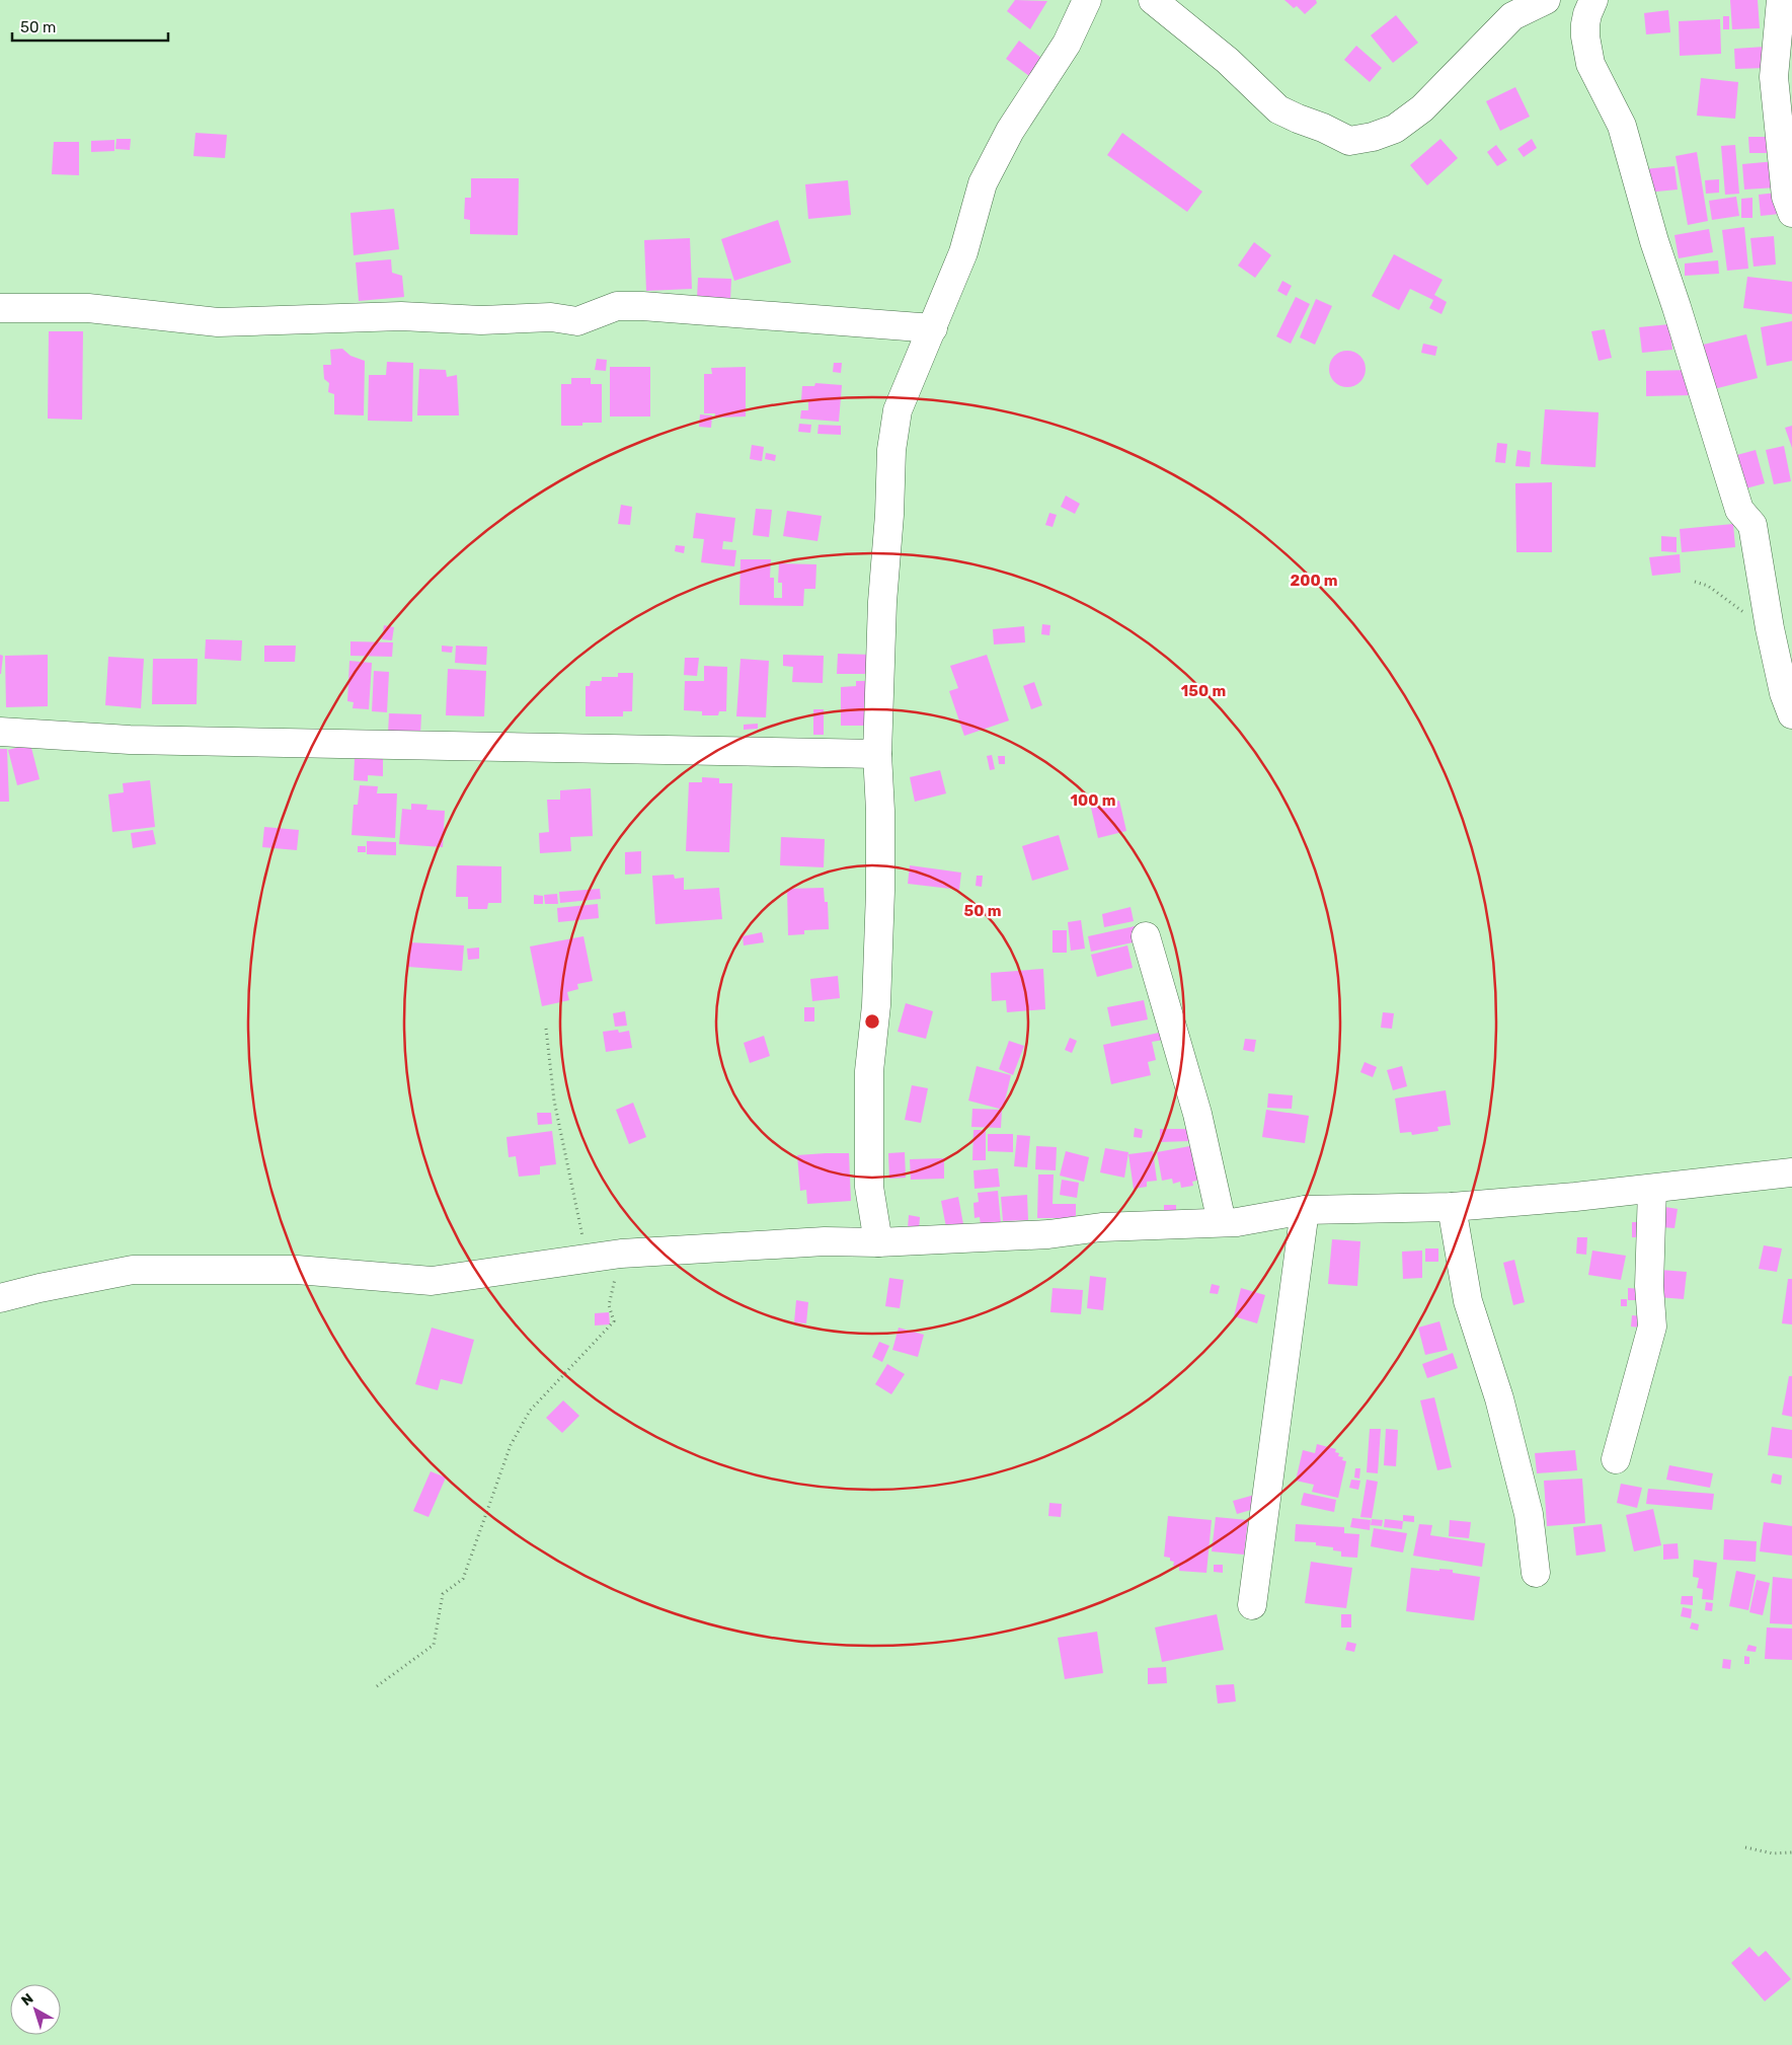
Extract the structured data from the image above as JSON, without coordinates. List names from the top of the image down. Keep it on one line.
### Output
{"scale_bar":"50 m","north":"top left","rings":["200 m","150 m","100 m","50 m"]}
